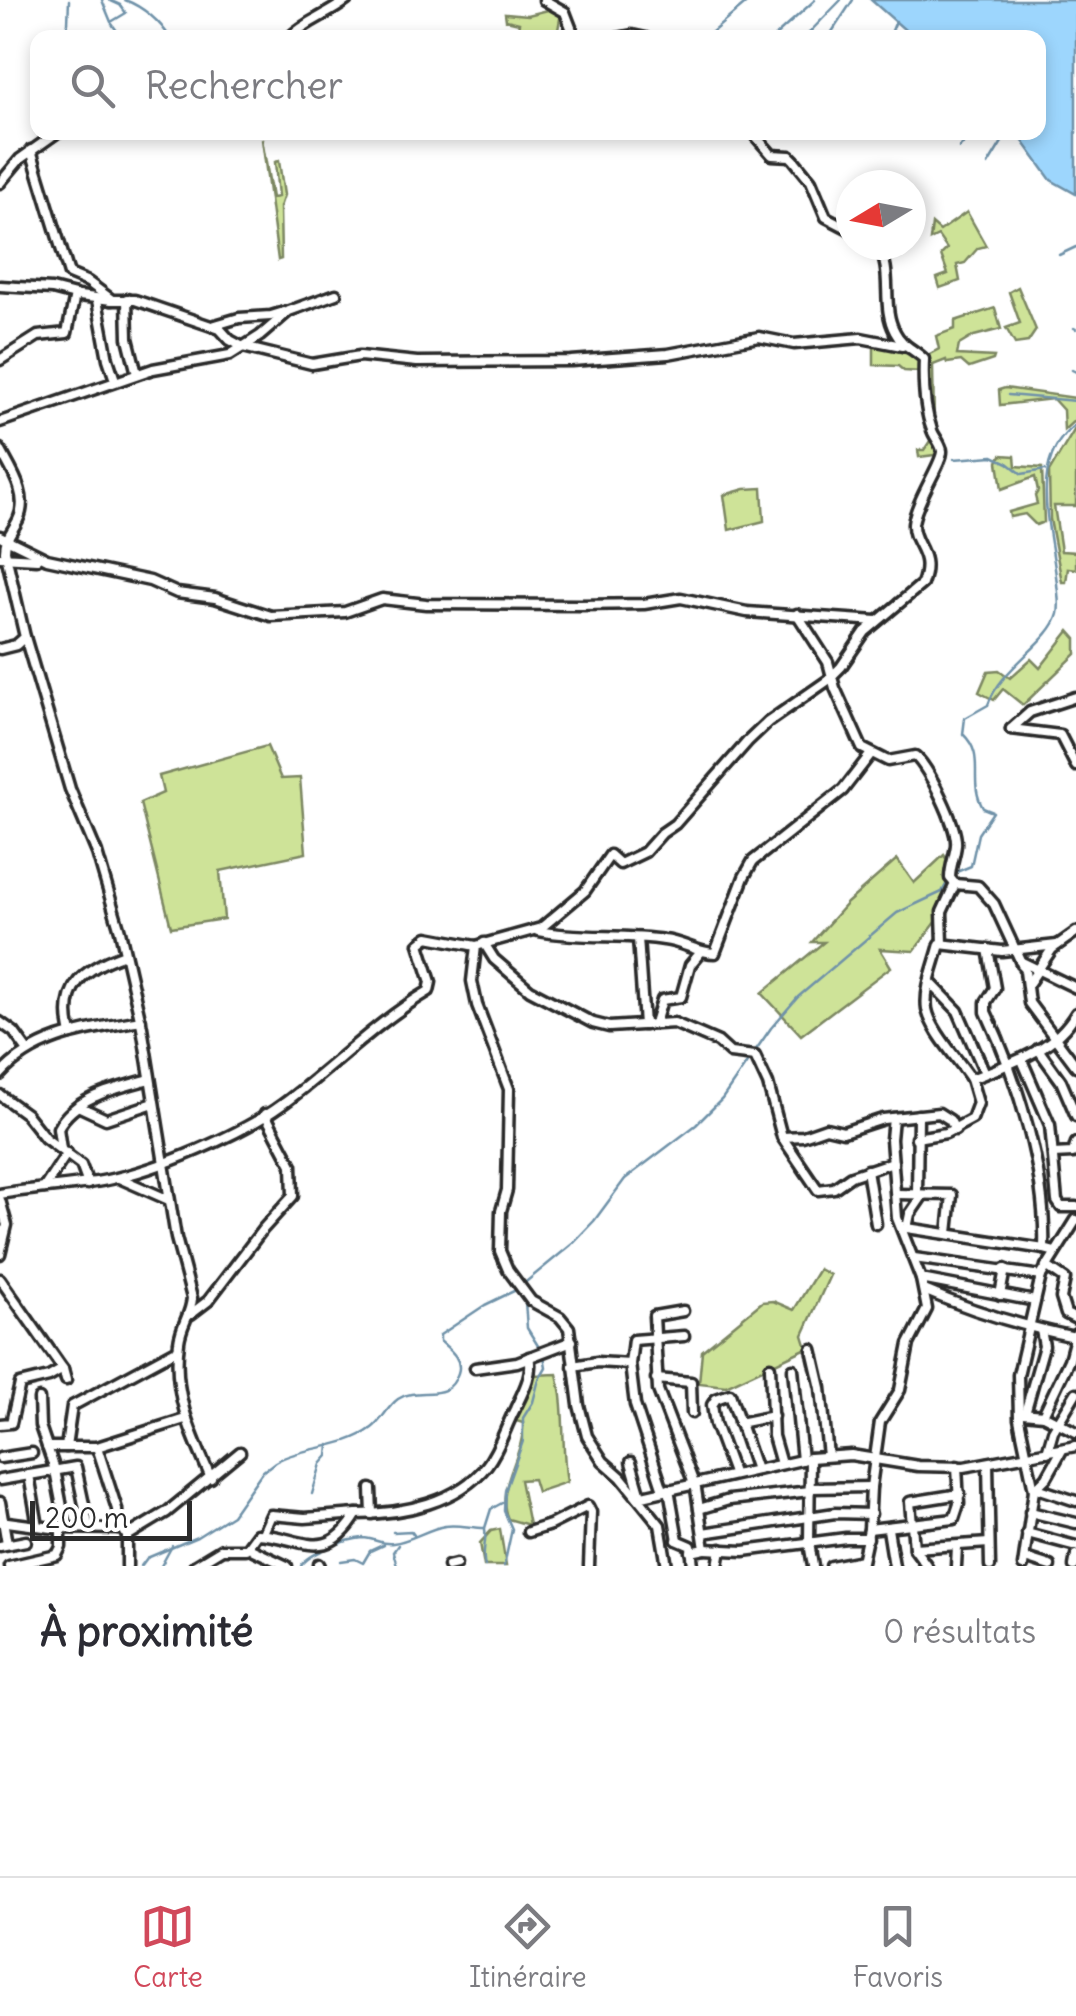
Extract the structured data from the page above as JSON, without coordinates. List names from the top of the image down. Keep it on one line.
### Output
{"scale_bar":"200 m","north":"left","page":{"search":"Rechercher","scale":"200 m","heading":["À proximité","0 résultats"],"nav":["Carte","Itinéraire","Favoris"]}}
